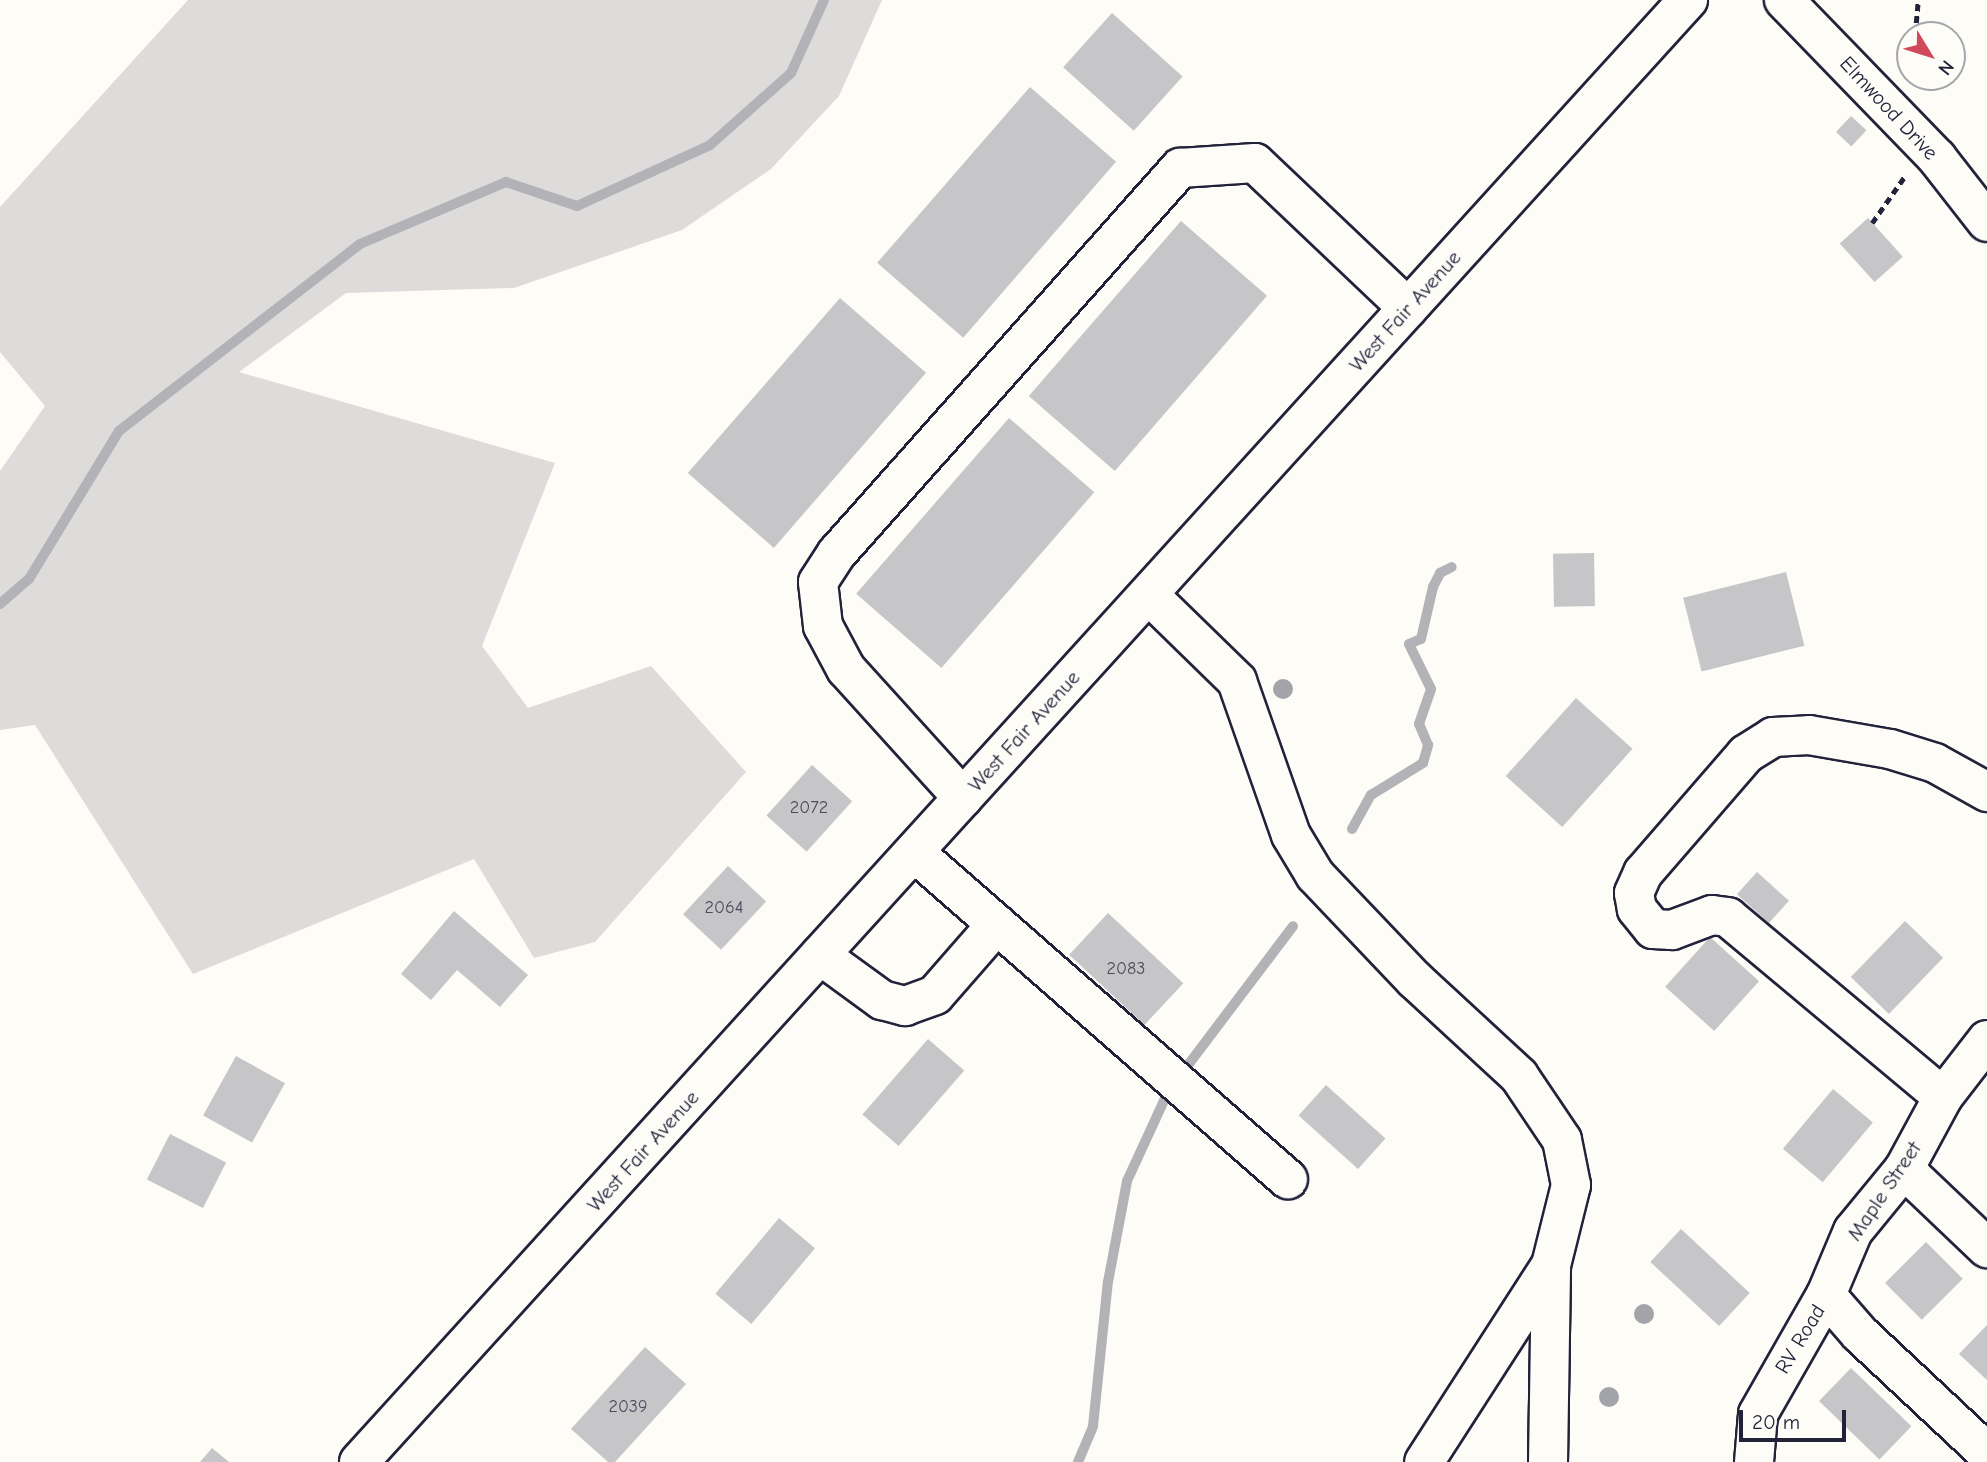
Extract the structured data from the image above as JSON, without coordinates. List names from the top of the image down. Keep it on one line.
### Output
{"streets":{"street":["Elmwood Drive","West Fair Avenue","Maple Street","RV Road"]},"crossings":[["Maple Street","RV Road"]],"house_numbers":["2072","2064","2083","2039"],"scale_bar":"20 m","north":"bottom right"}
